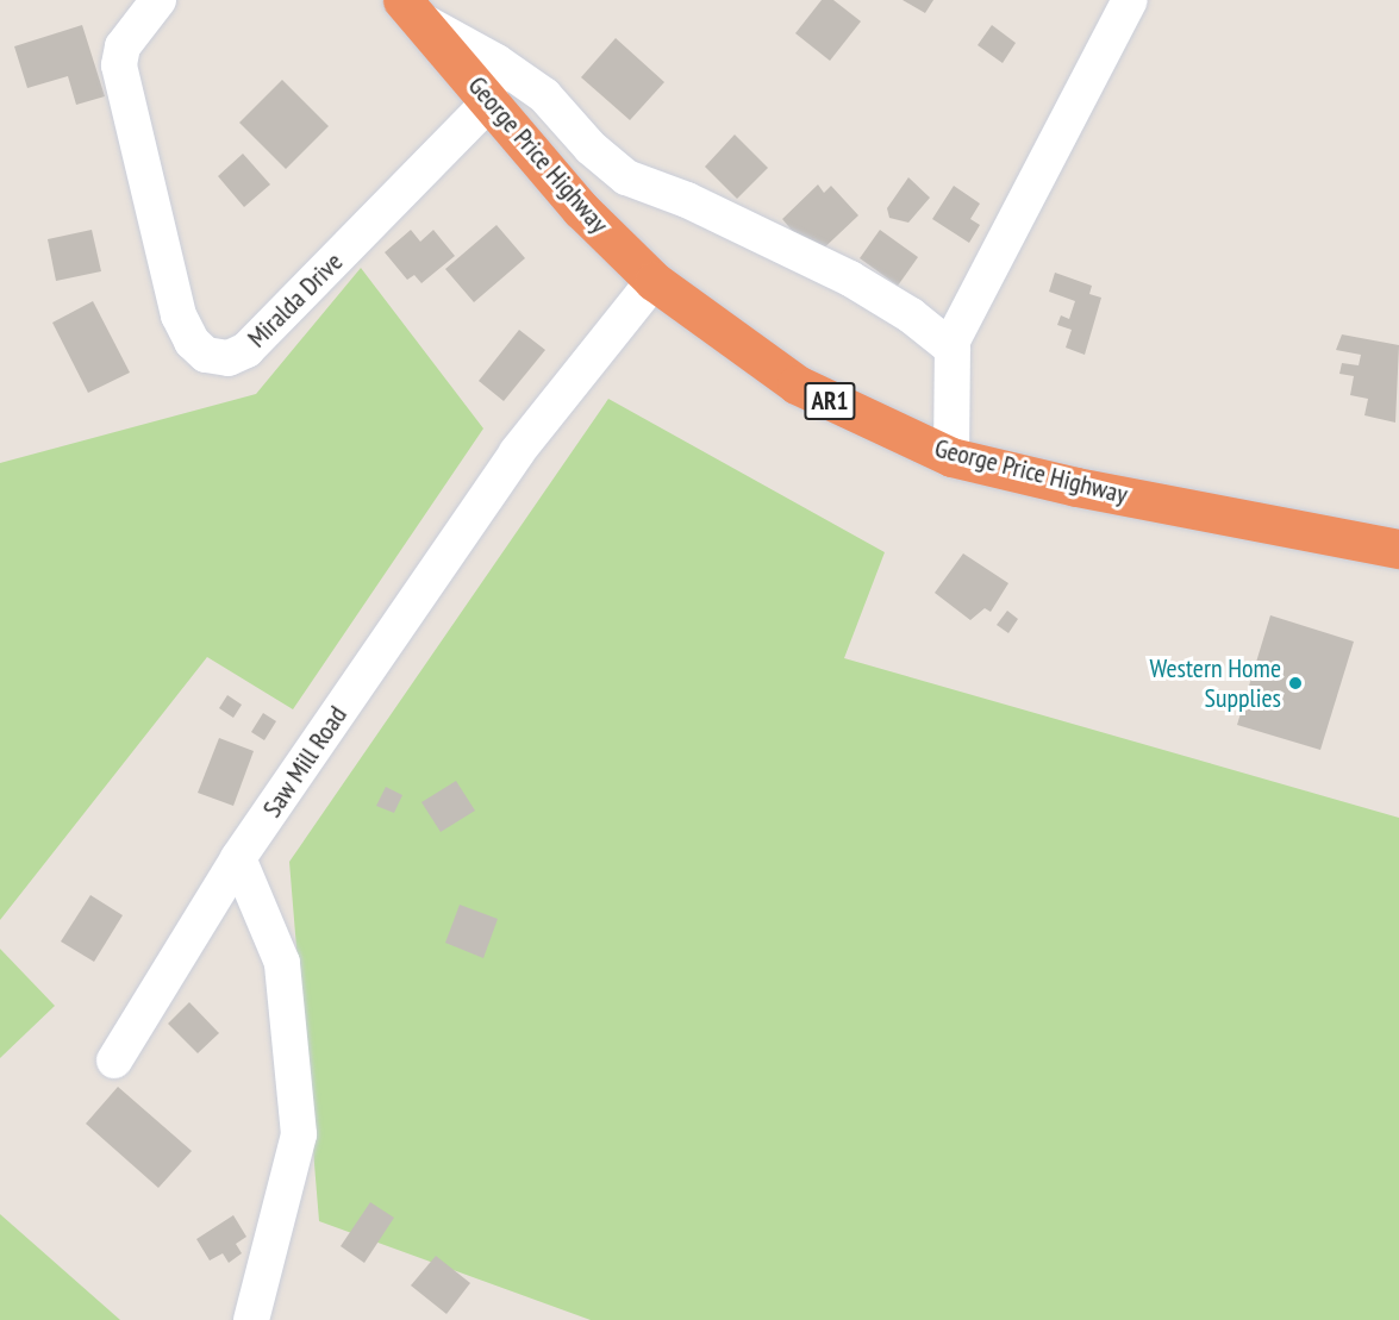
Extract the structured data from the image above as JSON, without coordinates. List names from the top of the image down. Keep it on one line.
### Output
{"streets":{"highway":["George Price Highway","AR1"],"street":["Miralda Drive","Saw Mill Road"]},"crossings":[["George Price Highway","Miralda Drive"],["George Price Highway","Saw Mill Road"]],"places":["Western Home Supplies"]}
